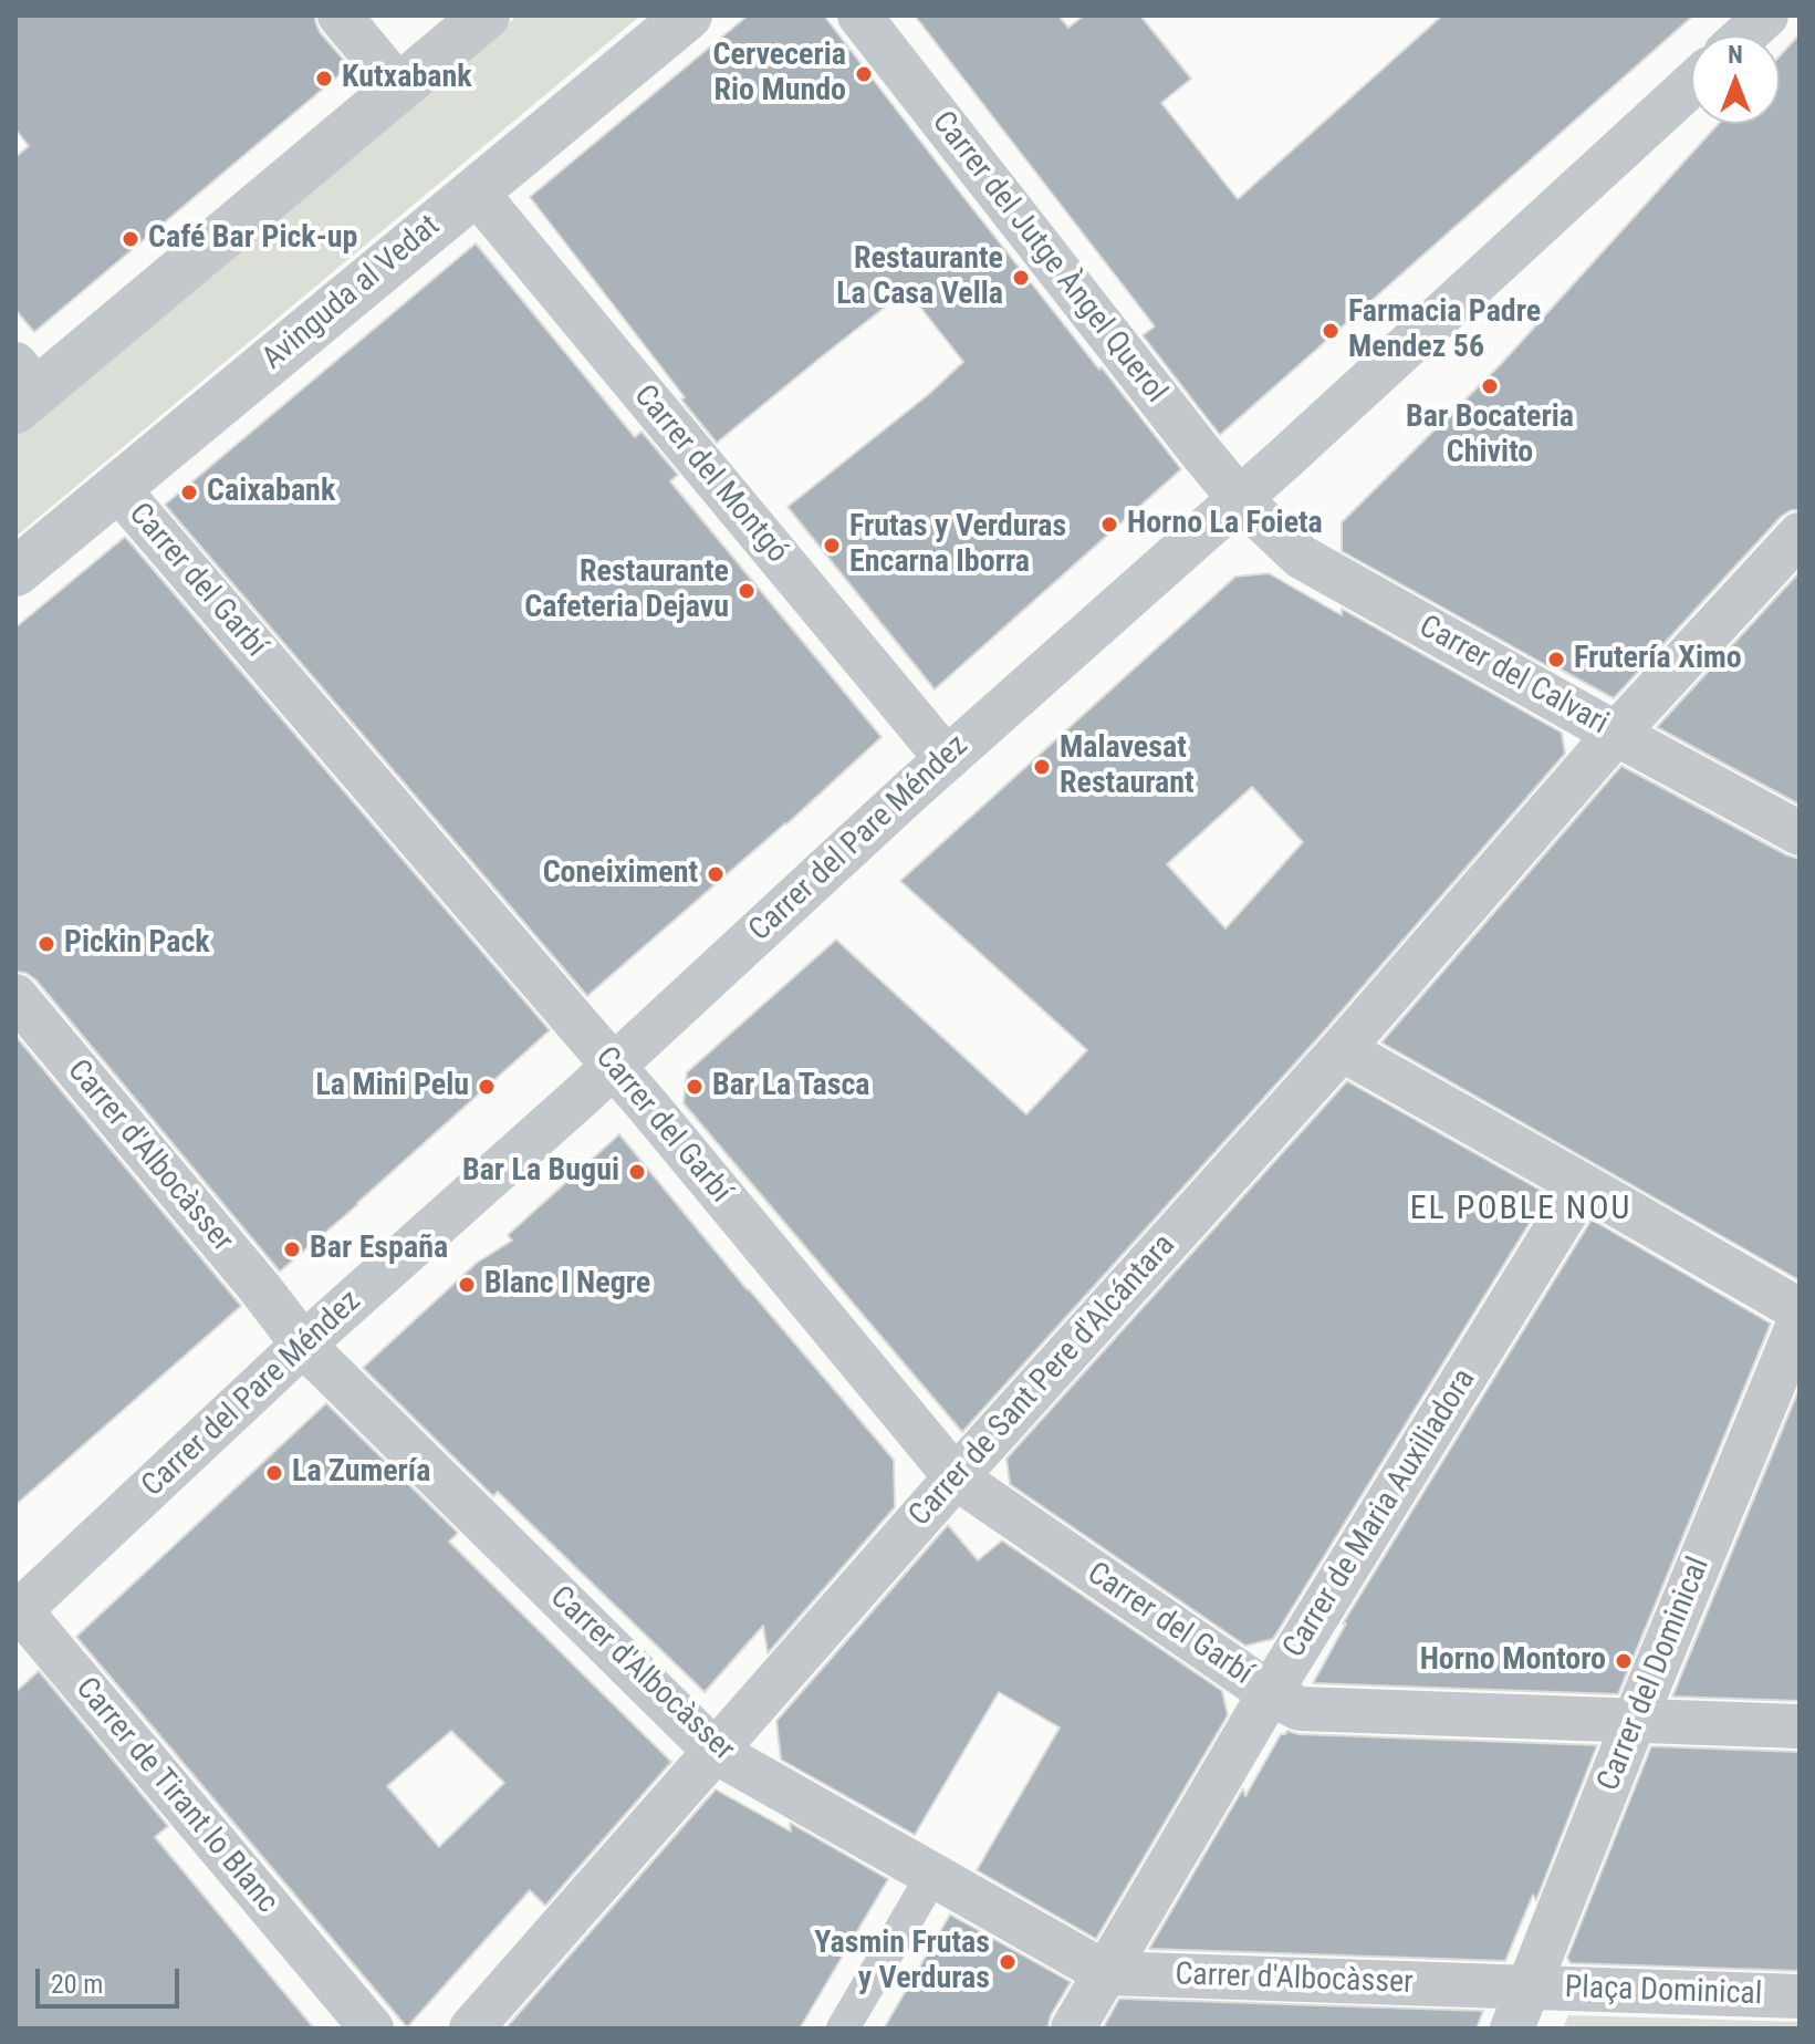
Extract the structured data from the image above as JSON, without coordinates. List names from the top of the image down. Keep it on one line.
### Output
{"streets":{"street":["Carrer del Jutge Àngel Querol","Avinguda al Vedat","Carrer del Montgó","Carrer del Garbí","Carrer del Calvari","Carrer del Pare Méndez","Carrer d'Albocàsser","Carrer de Sant Pere d'Alcántara","Carrer de Maria Auxiliadora","Carrer del Dominical","Carrer de Tirant lo Blanc","Plaça Dominical"]},"crossings":[["Carrer del Jutge Àngel Querol","Carrer del Calvari"],["Carrer del Jutge Àngel Querol","Carrer del Pare Méndez"],["Avinguda al Vedat","Carrer del Montgó"],["Avinguda al Vedat","Carrer del Garbí"],["Carrer del Montgó","Carrer del Pare Méndez"],["Carrer del Garbí","Carrer del Pare Méndez"],["Carrer del Garbí","Carrer de Sant Pere d'Alcántara"],["Carrer del Garbí","Carrer de Maria Auxiliadora"],["Carrer del Garbí","Carrer del Dominical"],["Carrer del Calvari","Carrer del Pare Méndez"],["Carrer del Calvari","Carrer de Sant Pere d'Alcántara"],["Carrer del Pare Méndez","Carrer d'Albocàsser"],["Carrer del Pare Méndez","Carrer de Tirant lo Blanc"],["Carrer d'Albocàsser","Carrer de Sant Pere d'Alcántara"],["Carrer d'Albocàsser","Carrer de Maria Auxiliadora"],["Carrer d'Albocàsser","Carrer del Dominical"],["Carrer d'Albocàsser","Plaça Dominical"],["Carrer del Dominical","Plaça Dominical"]],"districts":["EL POBLE NOU"],"places":["Cerveceria Rio Mundo","Kutxabank","Café Bar Pick-up","Restaurante La Casa Vella","Farmacia Padre Mendez 56","Bar Bocateria Chivito","Caixabank","Horno La Foieta","Frutas y Verduras Encarna Iborra","Restaurante Cafeteria Dejavu","Frutería Ximo","Malavesat Restaurant","Coneiximent","Pickin Pack","La Mini Pelu","Bar La Tasca","Bar La Bugui","Bar España","Blanc I Negre","La Zumería","Horno Montoro","Yasmin Frutas y Verduras"],"scale_bar":"20 m","north":"top"}
